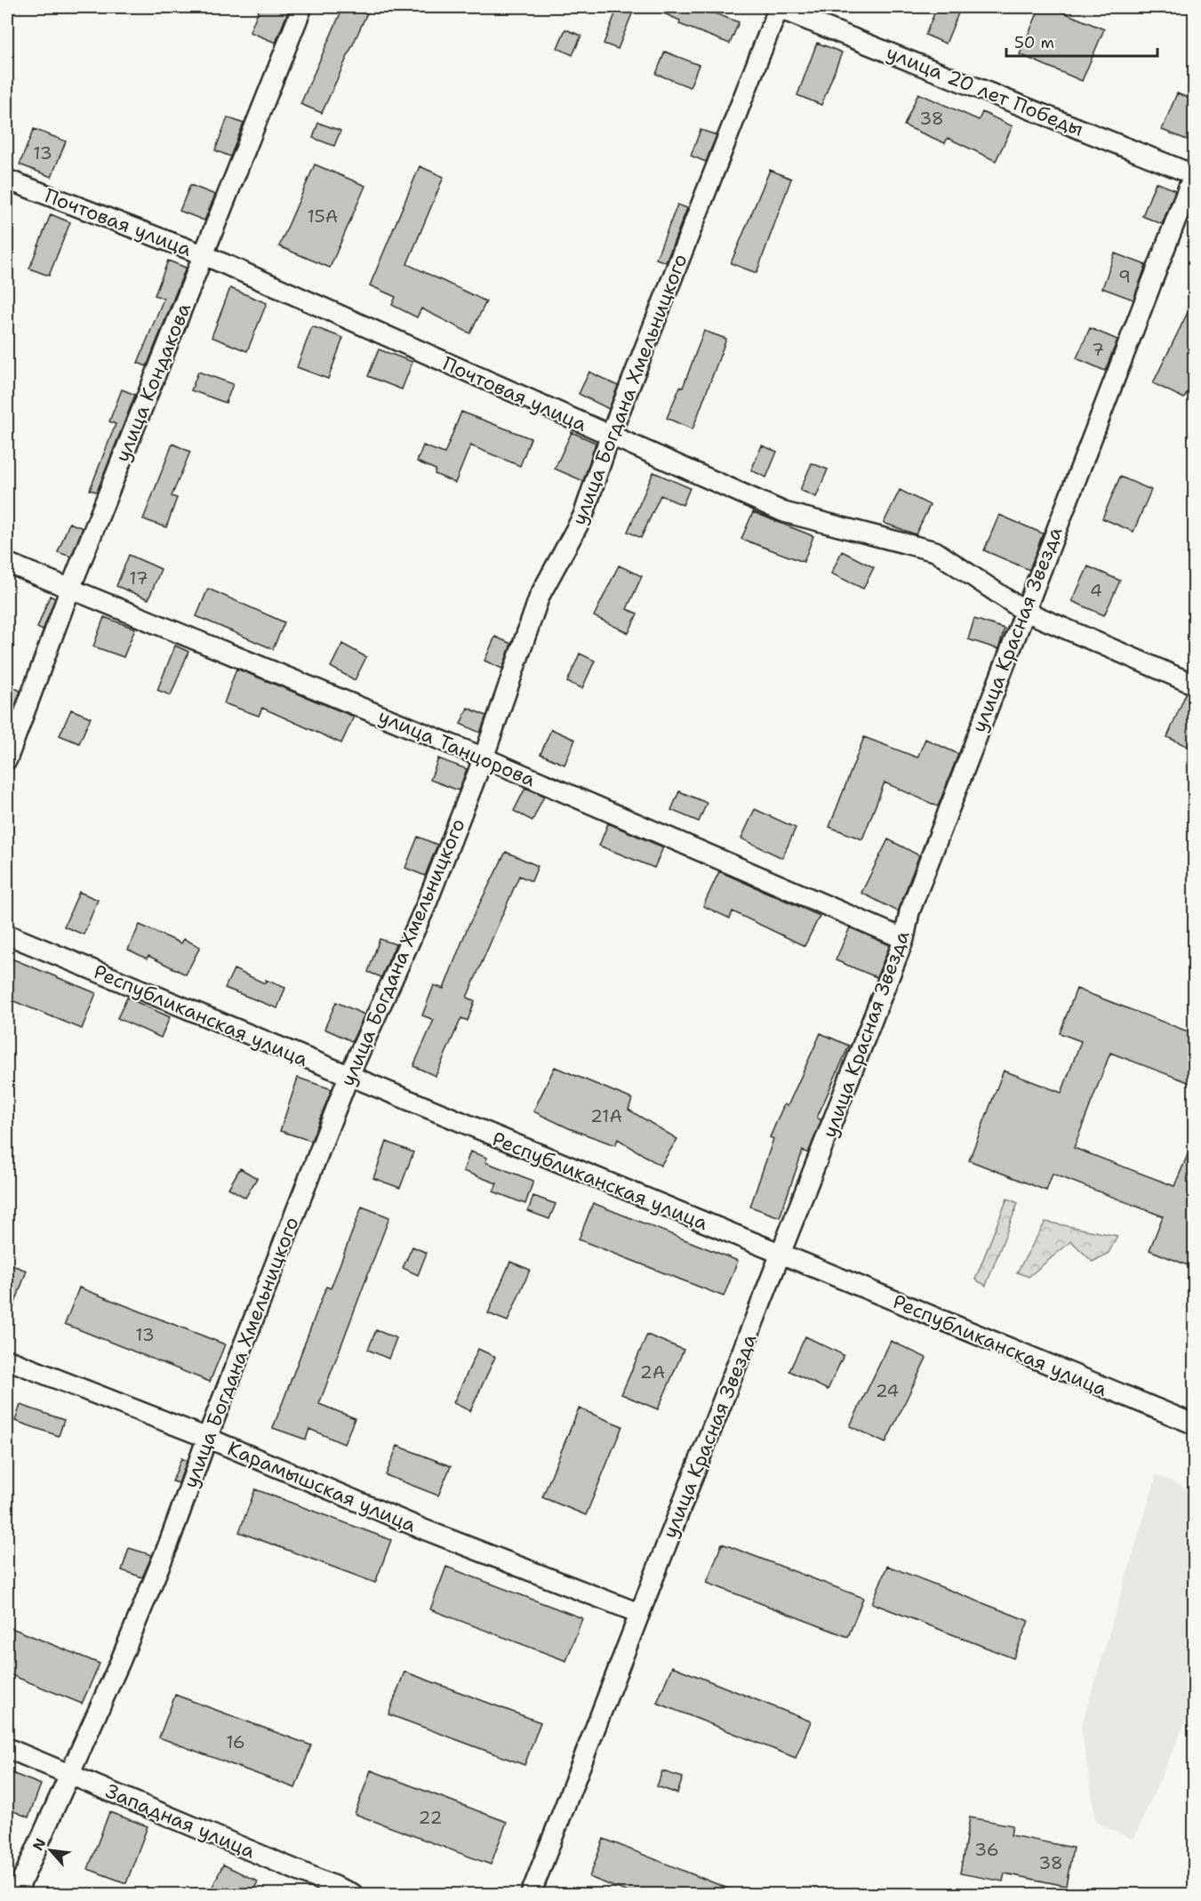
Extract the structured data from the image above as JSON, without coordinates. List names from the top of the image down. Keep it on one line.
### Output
{"streets":{"street":["улица 20 лет Победы","Почтовая улица","улица Кондакова","улица Богдана Хмельницкого","улица Красная Звезда","улица Танцорова","Республиканская улица","Карамышская улица","Западная улица"]},"crossings":[["улица 20 лет Победы","улица Богдана Хмельницкого"],["улица 20 лет Победы","улица Красная Звезда"],["Почтовая улица","улица Кондакова"],["Почтовая улица","улица Богдана Хмельницкого"],["Почтовая улица","улица Красная Звезда"],["улица Кондакова","улица Танцорова"],["улица Богдана Хмельницкого","улица Танцорова"],["улица Богдана Хмельницкого","Республиканская улица"],["улица Богдана Хмельницкого","Карамышская улица"],["улица Богдана Хмельницкого","Западная улица"],["улица Красная Звезда","улица Танцорова"],["улица Красная Звезда","Республиканская улица"],["улица Красная Звезда","Карамышская улица"]],"house_numbers":["38","13","15А","9","7","17","4","21А","13","2А","24","16","22","36","38"],"scale_bar":"50 m","north":"top left"}
